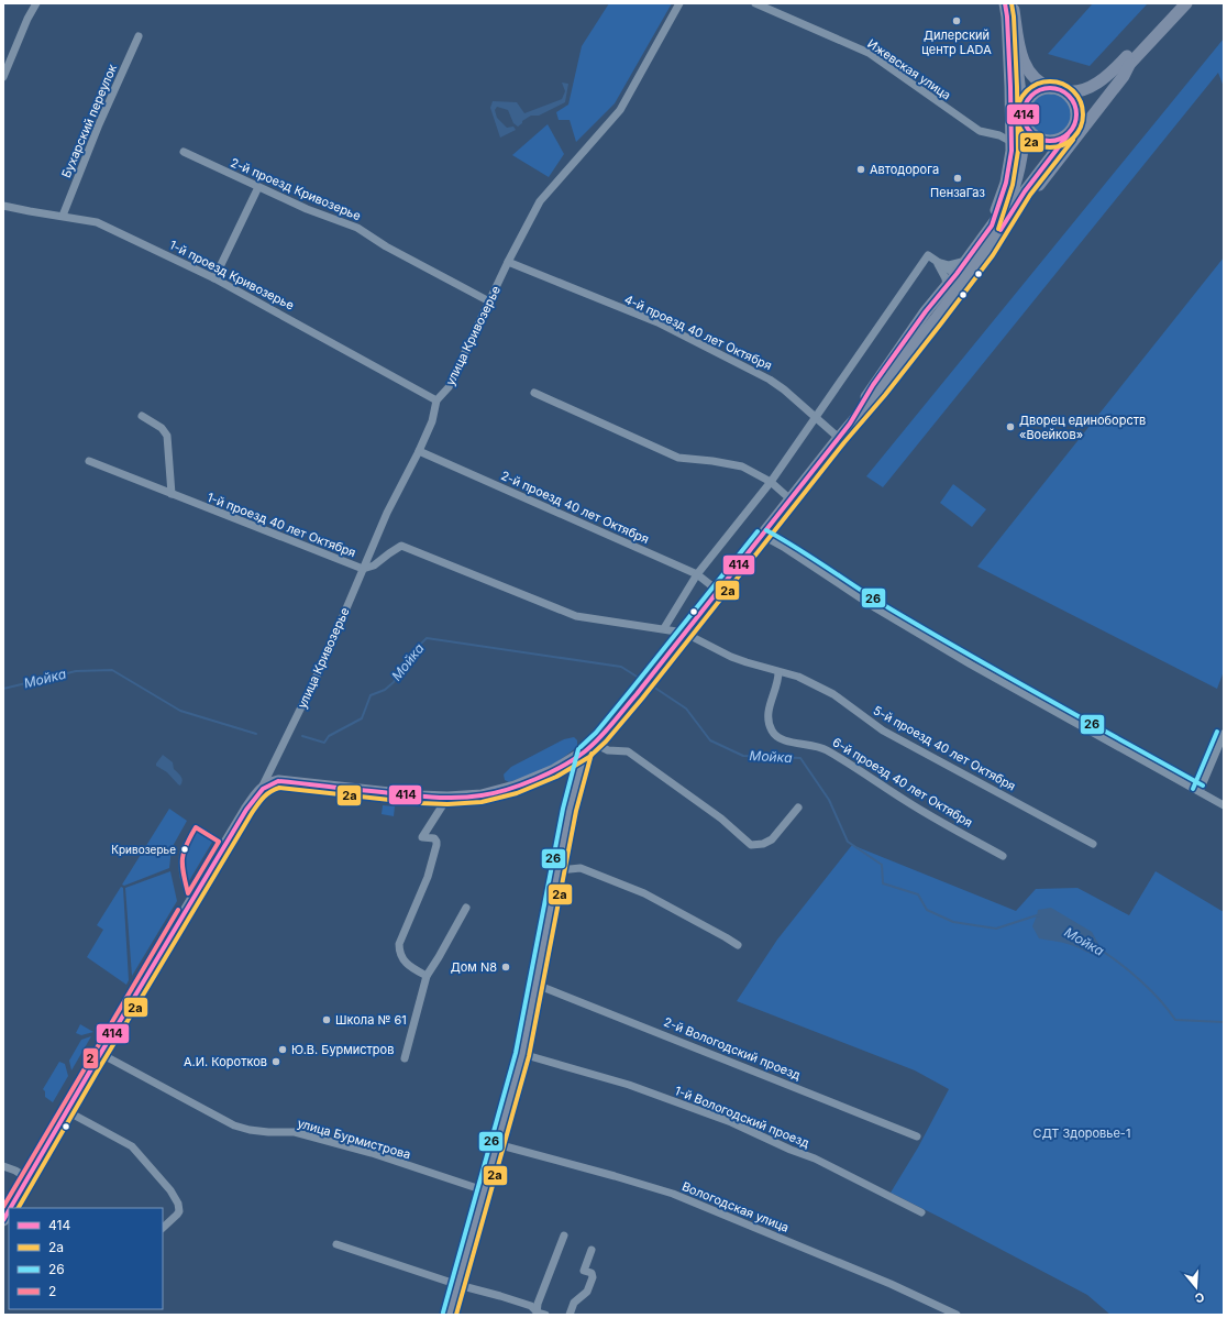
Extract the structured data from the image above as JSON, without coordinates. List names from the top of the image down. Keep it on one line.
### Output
{"streets":{"main road":["улица Кривозерье"],"street":["Ижевская улица","Бухарский переулок","2-й проезд Кривозерье","1-й проезд Кривозерье","4-й проезд 40 лет Октября","2-й проезд 40 лет Октября","1-й проезд 40 лет Октября","5-й проезд 40 лет Октября","6-й проезд 40 лет Октября","2-й Вологодский проезд","1-й Вологодский проезд","улица Бурмистрова","Вологодская улица"]},"crossings":[["Бухарский переулок","1-й проезд Кривозерье"],["2-й проезд Кривозерье","улица Кривозерье"],["1-й проезд Кривозерье","улица Кривозерье"],["4-й проезд 40 лет Октября","улица Кривозерье"],["улица Кривозерье","2-й проезд 40 лет Октября"],["улица Кривозерье","1-й проезд 40 лет Октября"],["улица Кривозерье","улица Бурмистрова"],["1-й проезд 40 лет Октября","5-й проезд 40 лет Октября"],["5-й проезд 40 лет Октября","6-й проезд 40 лет Октября"]],"water":["Мойка"],"parks":["СДТ Здоровье-1"],"places":["Дилерский центр LADA","Автодорога","ПензаГаз","Дворец единоборств «Воейков»","Кривозерье","Дом N8","Школа № 61","Ю.В. Бурмистров","А.И. Коротков"],"lines":["transit line 414","transit line 2а","transit line 26","transit line 2"],"legend":["414","2а","26","2"],"north":"bottom"}
